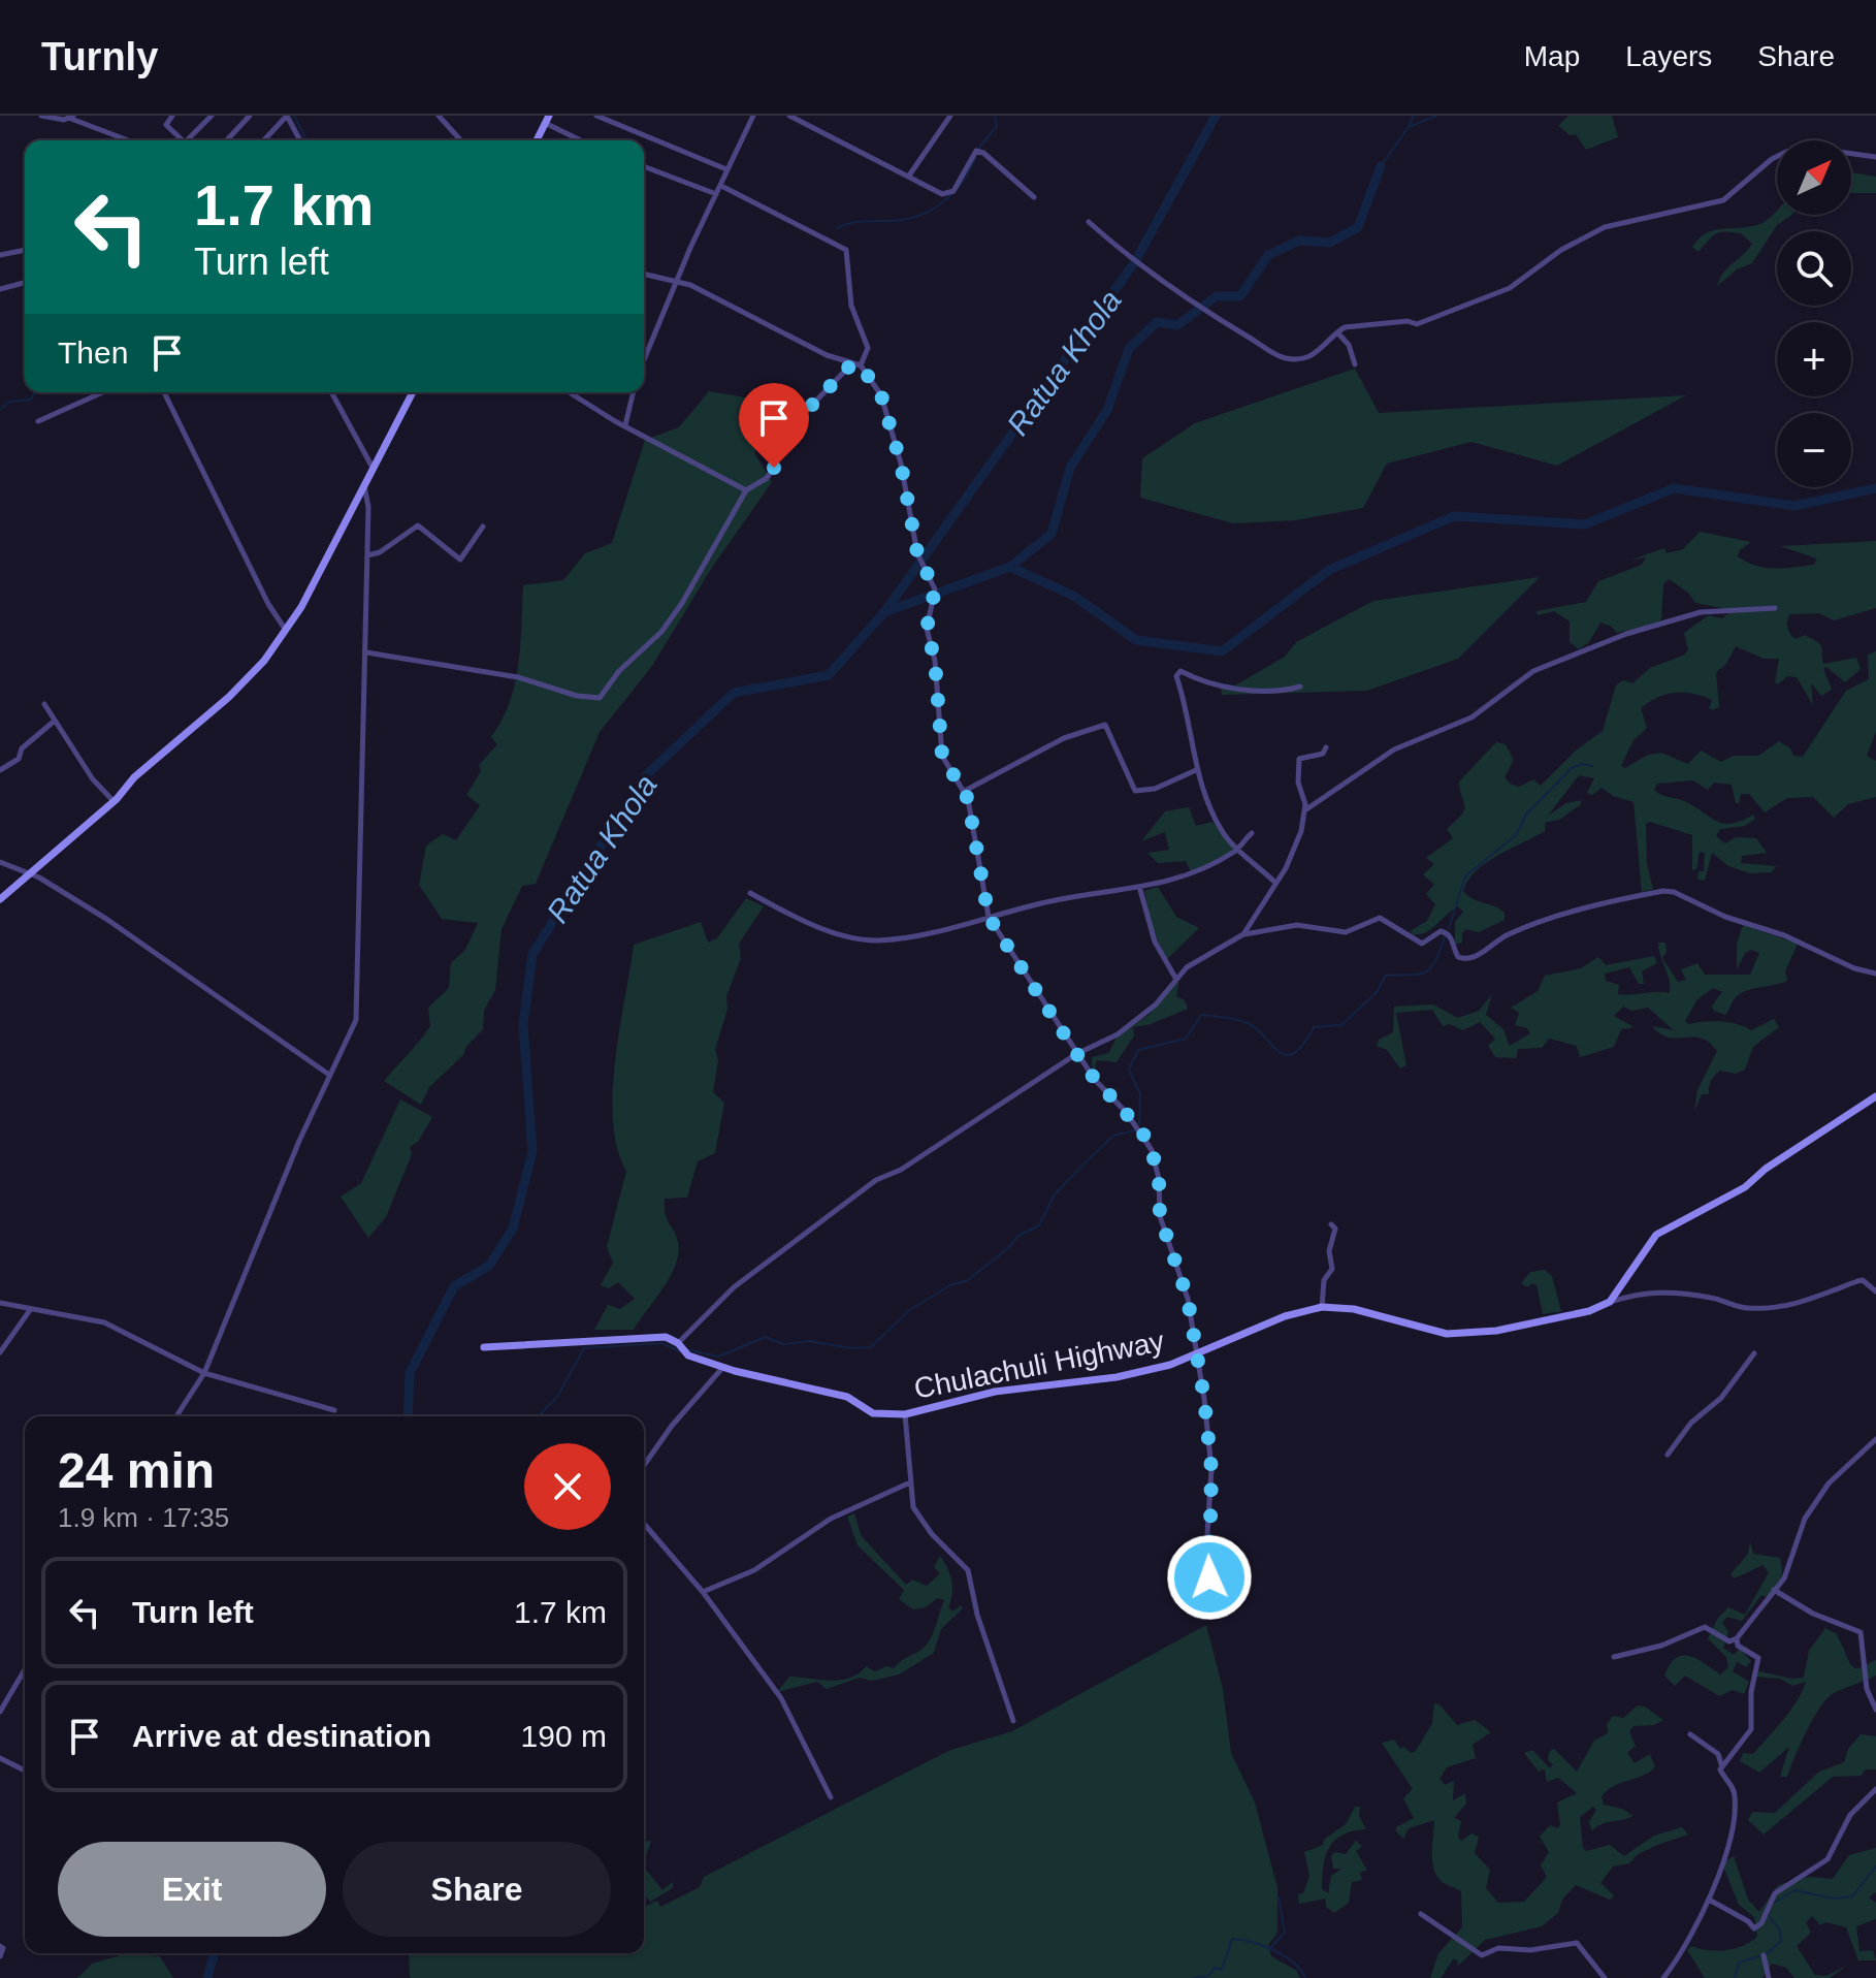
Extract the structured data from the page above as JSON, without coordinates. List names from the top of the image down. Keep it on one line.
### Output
{"streets":{"street":["Chulachuli Highway"]},"water":["Ratua Khola"],"north":"top right","page":{"header":"Turnly","nav":["Map","Layers","Share"],"map_buttons":["+","−"],"turn":["1.7 km","Turn left"],"then":"Then","heading":["24 min","1.9 km · 17:35"],"list":[{"name":"Turn left","value":"1.7 km"},{"name":"Arrive at destination","value":"190 m"}],"buttons":["Exit","Share"]}}
